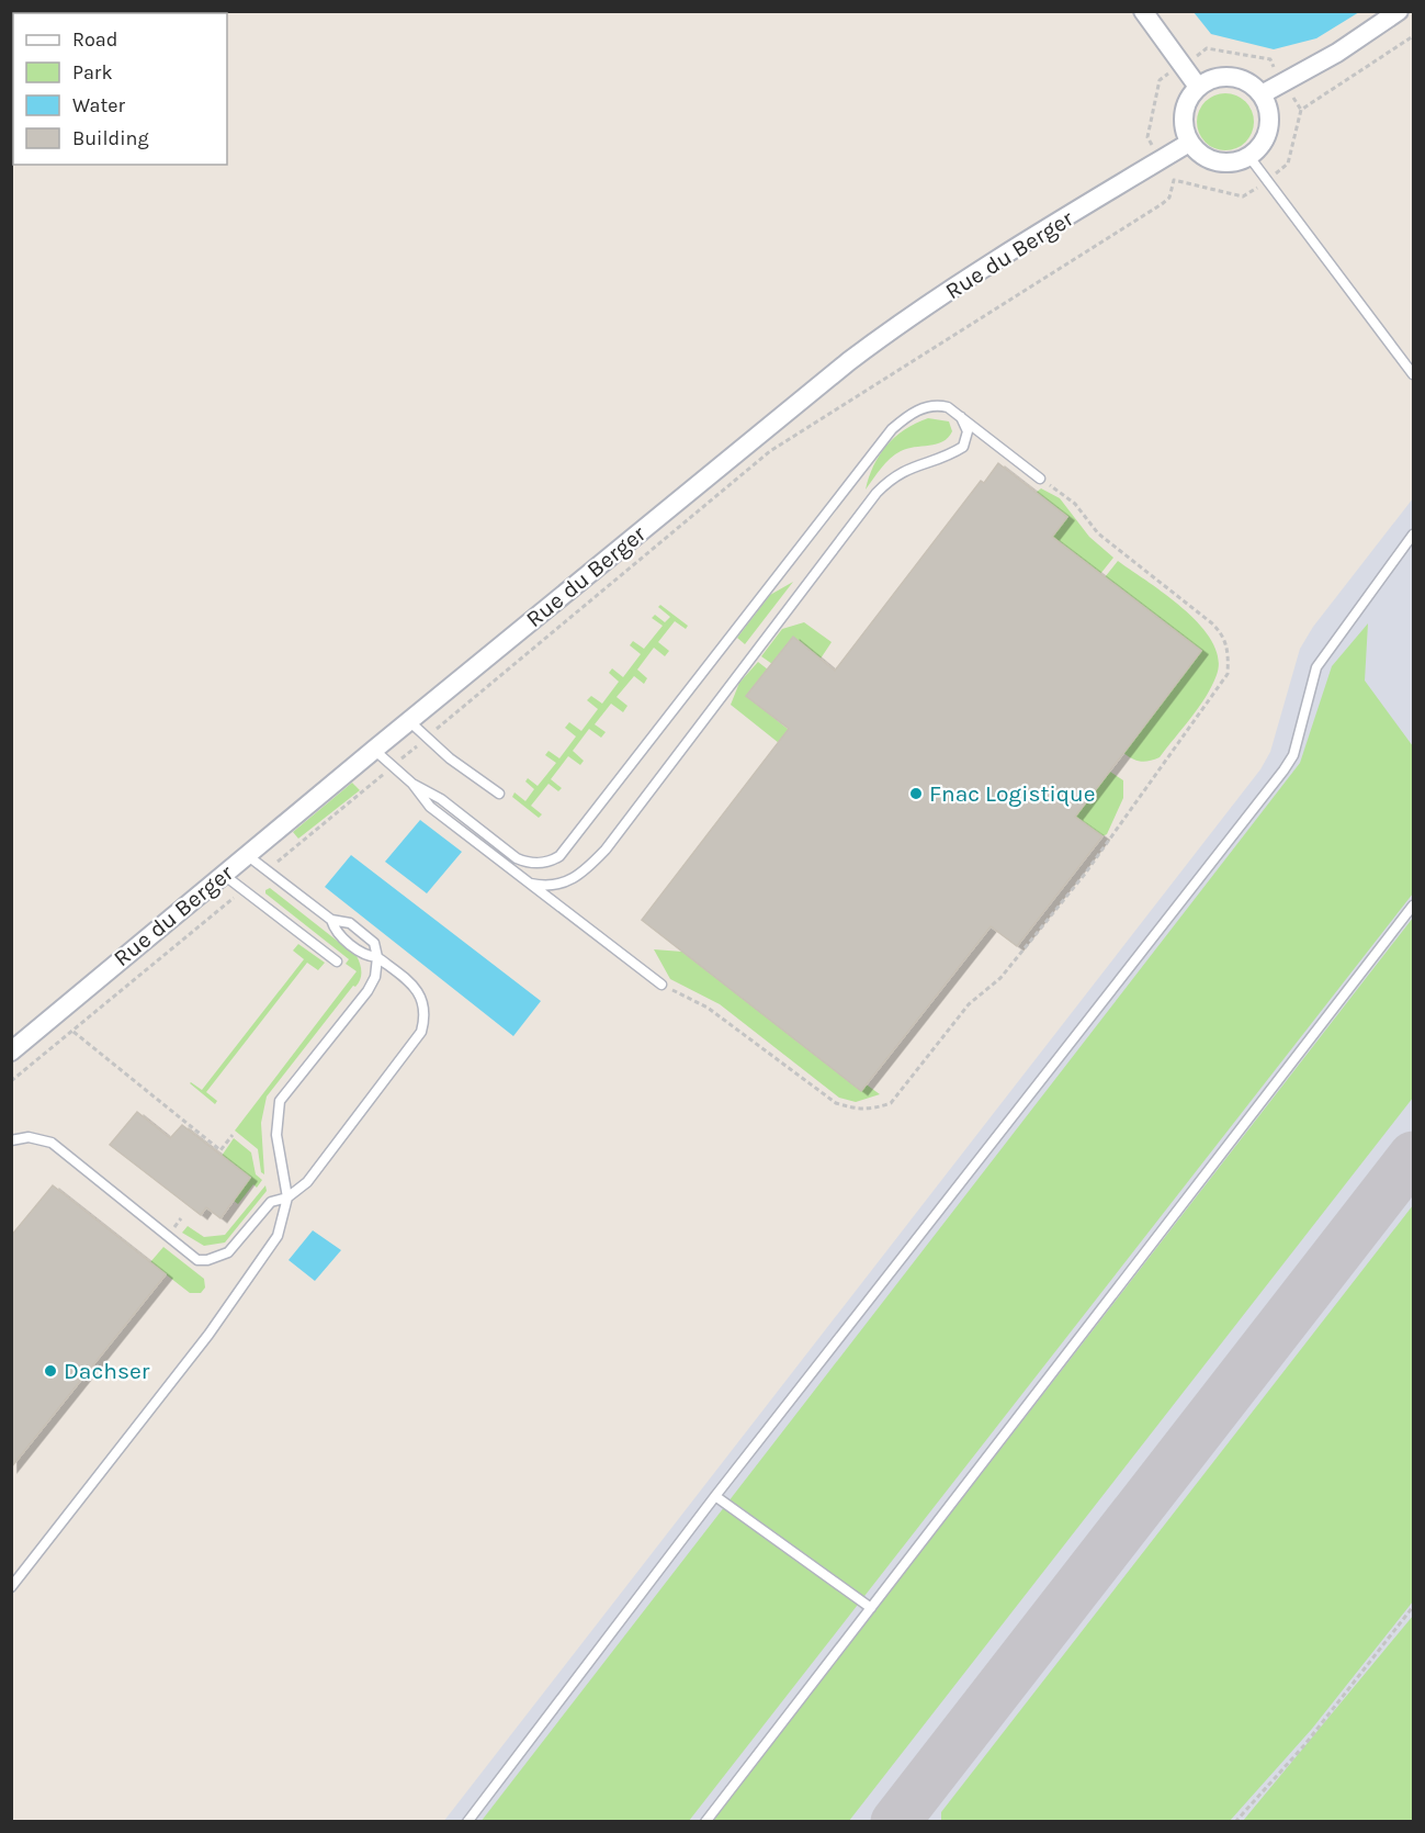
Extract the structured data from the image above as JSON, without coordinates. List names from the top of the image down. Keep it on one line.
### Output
{"streets":{"street":["Rue du Berger"]},"places":["Fnac Logistique","Dachser"],"legend":["Road","Park","Water","Building"]}
